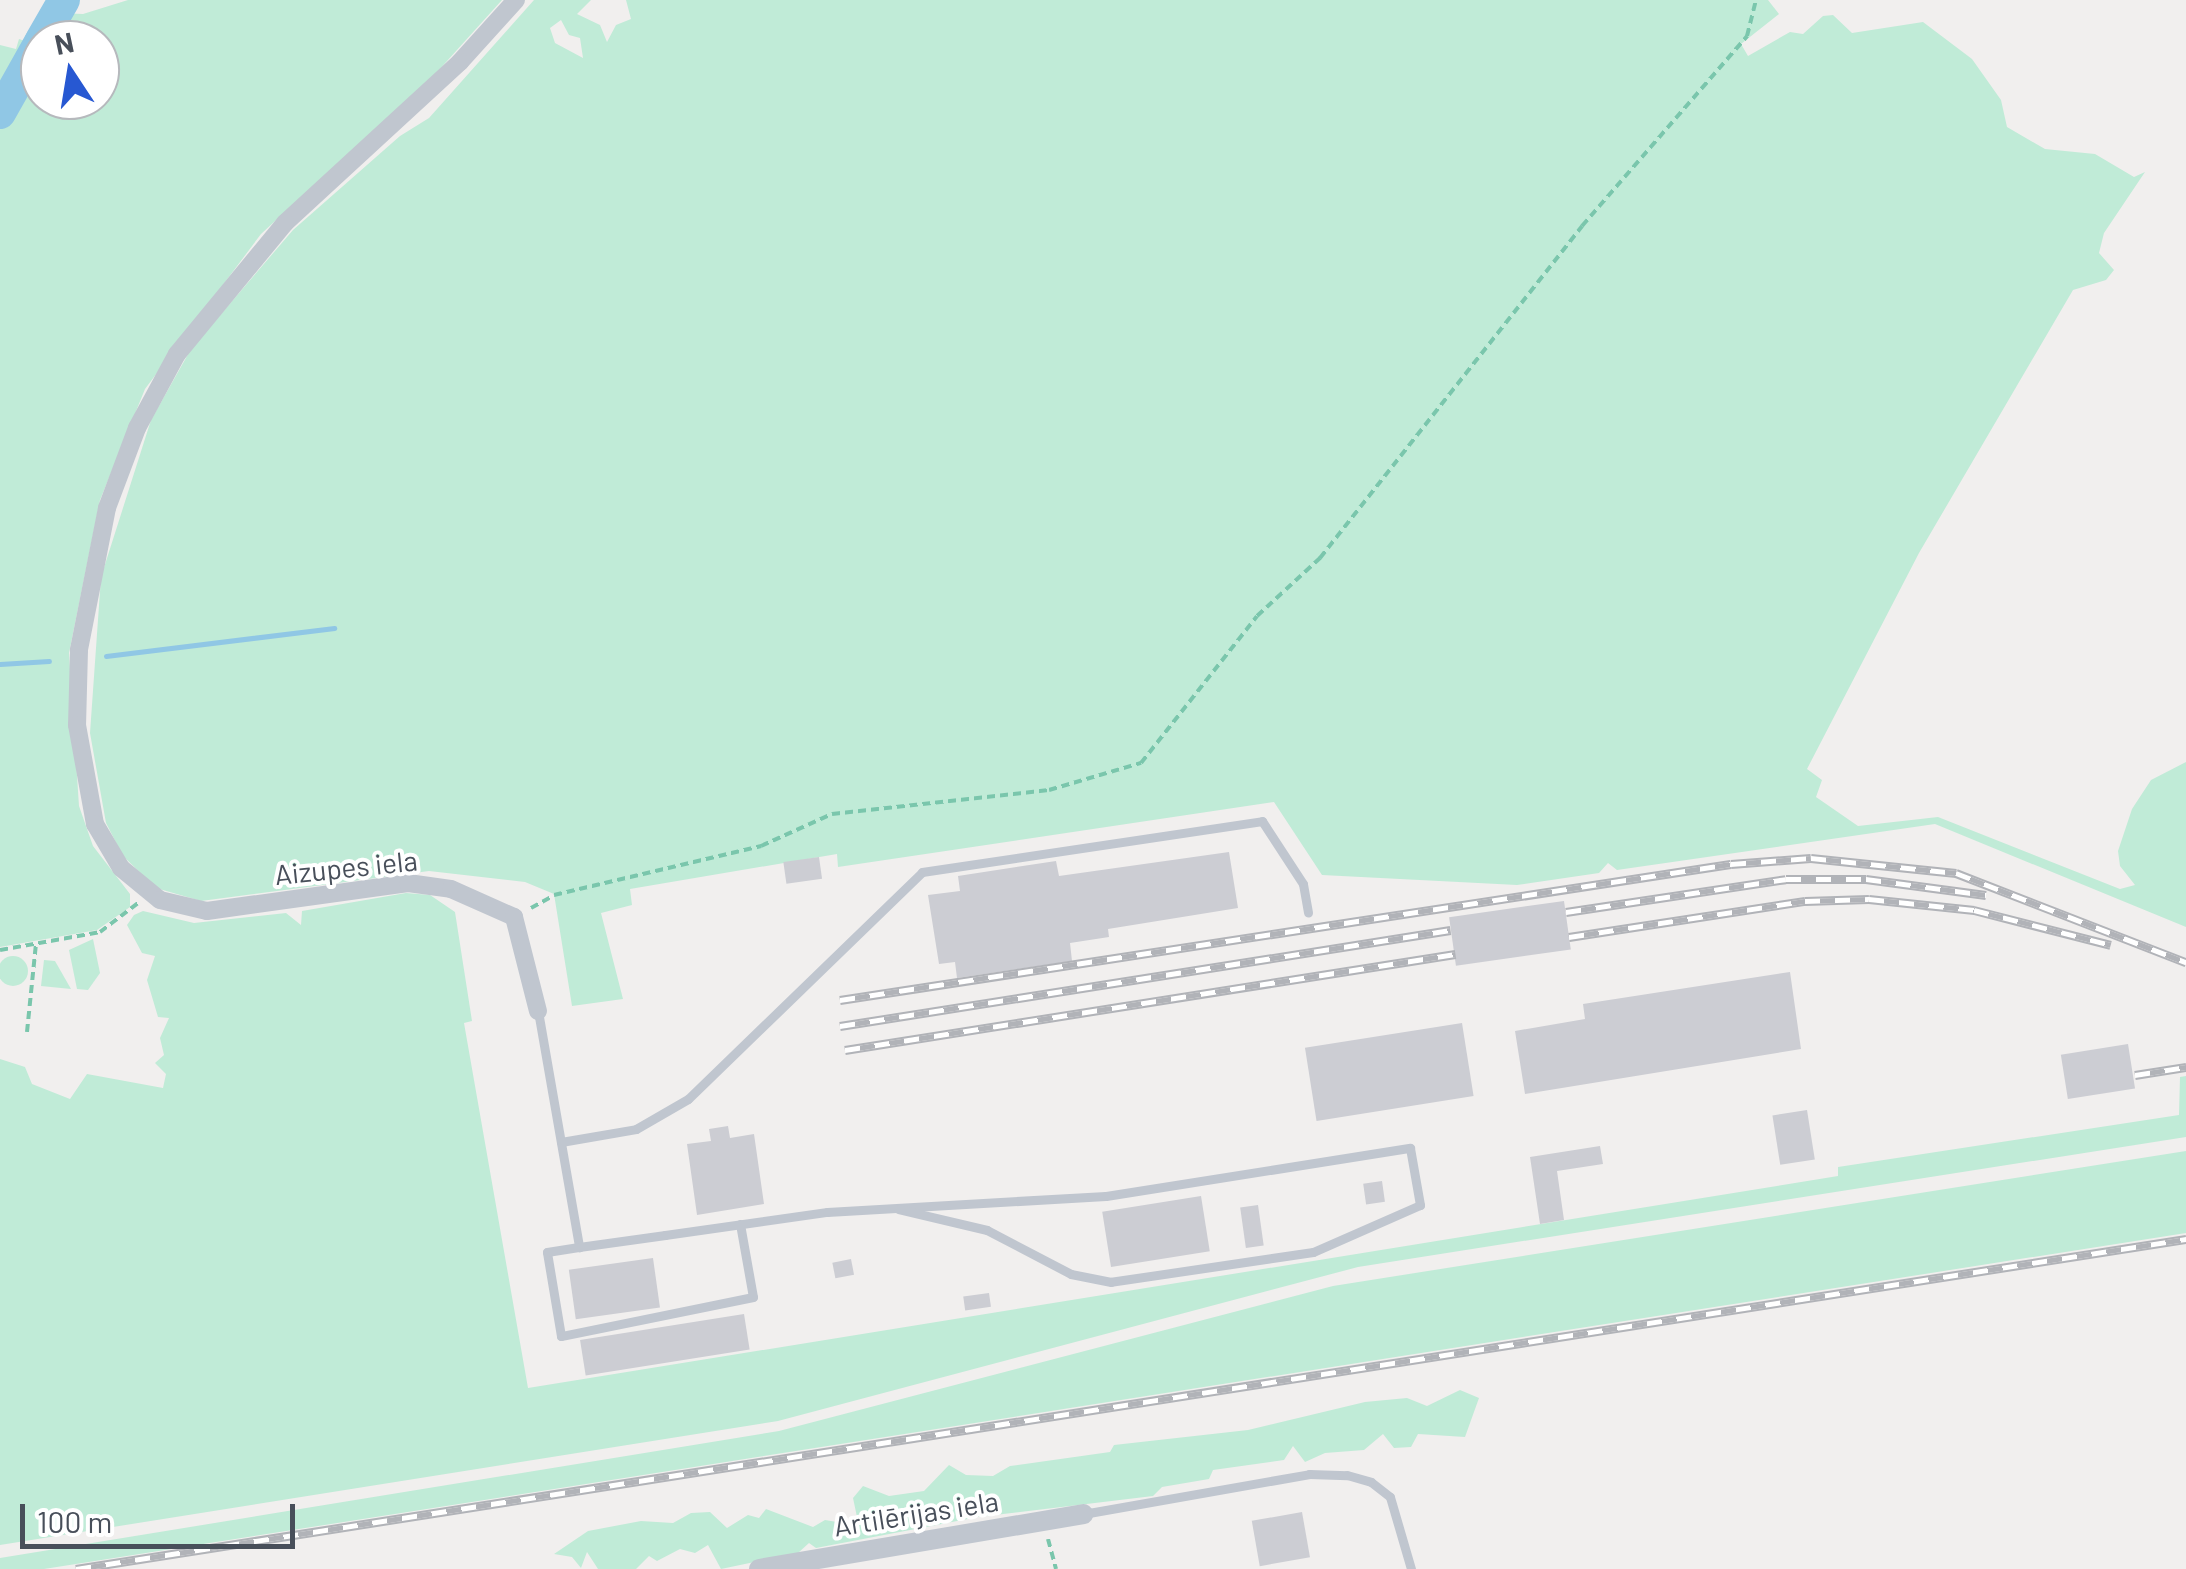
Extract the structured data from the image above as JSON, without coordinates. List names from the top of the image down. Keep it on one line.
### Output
{"streets":{"street":["Aizupes iela","Artilērijas iela"]},"scale_bar":"100 m","north":"top"}
